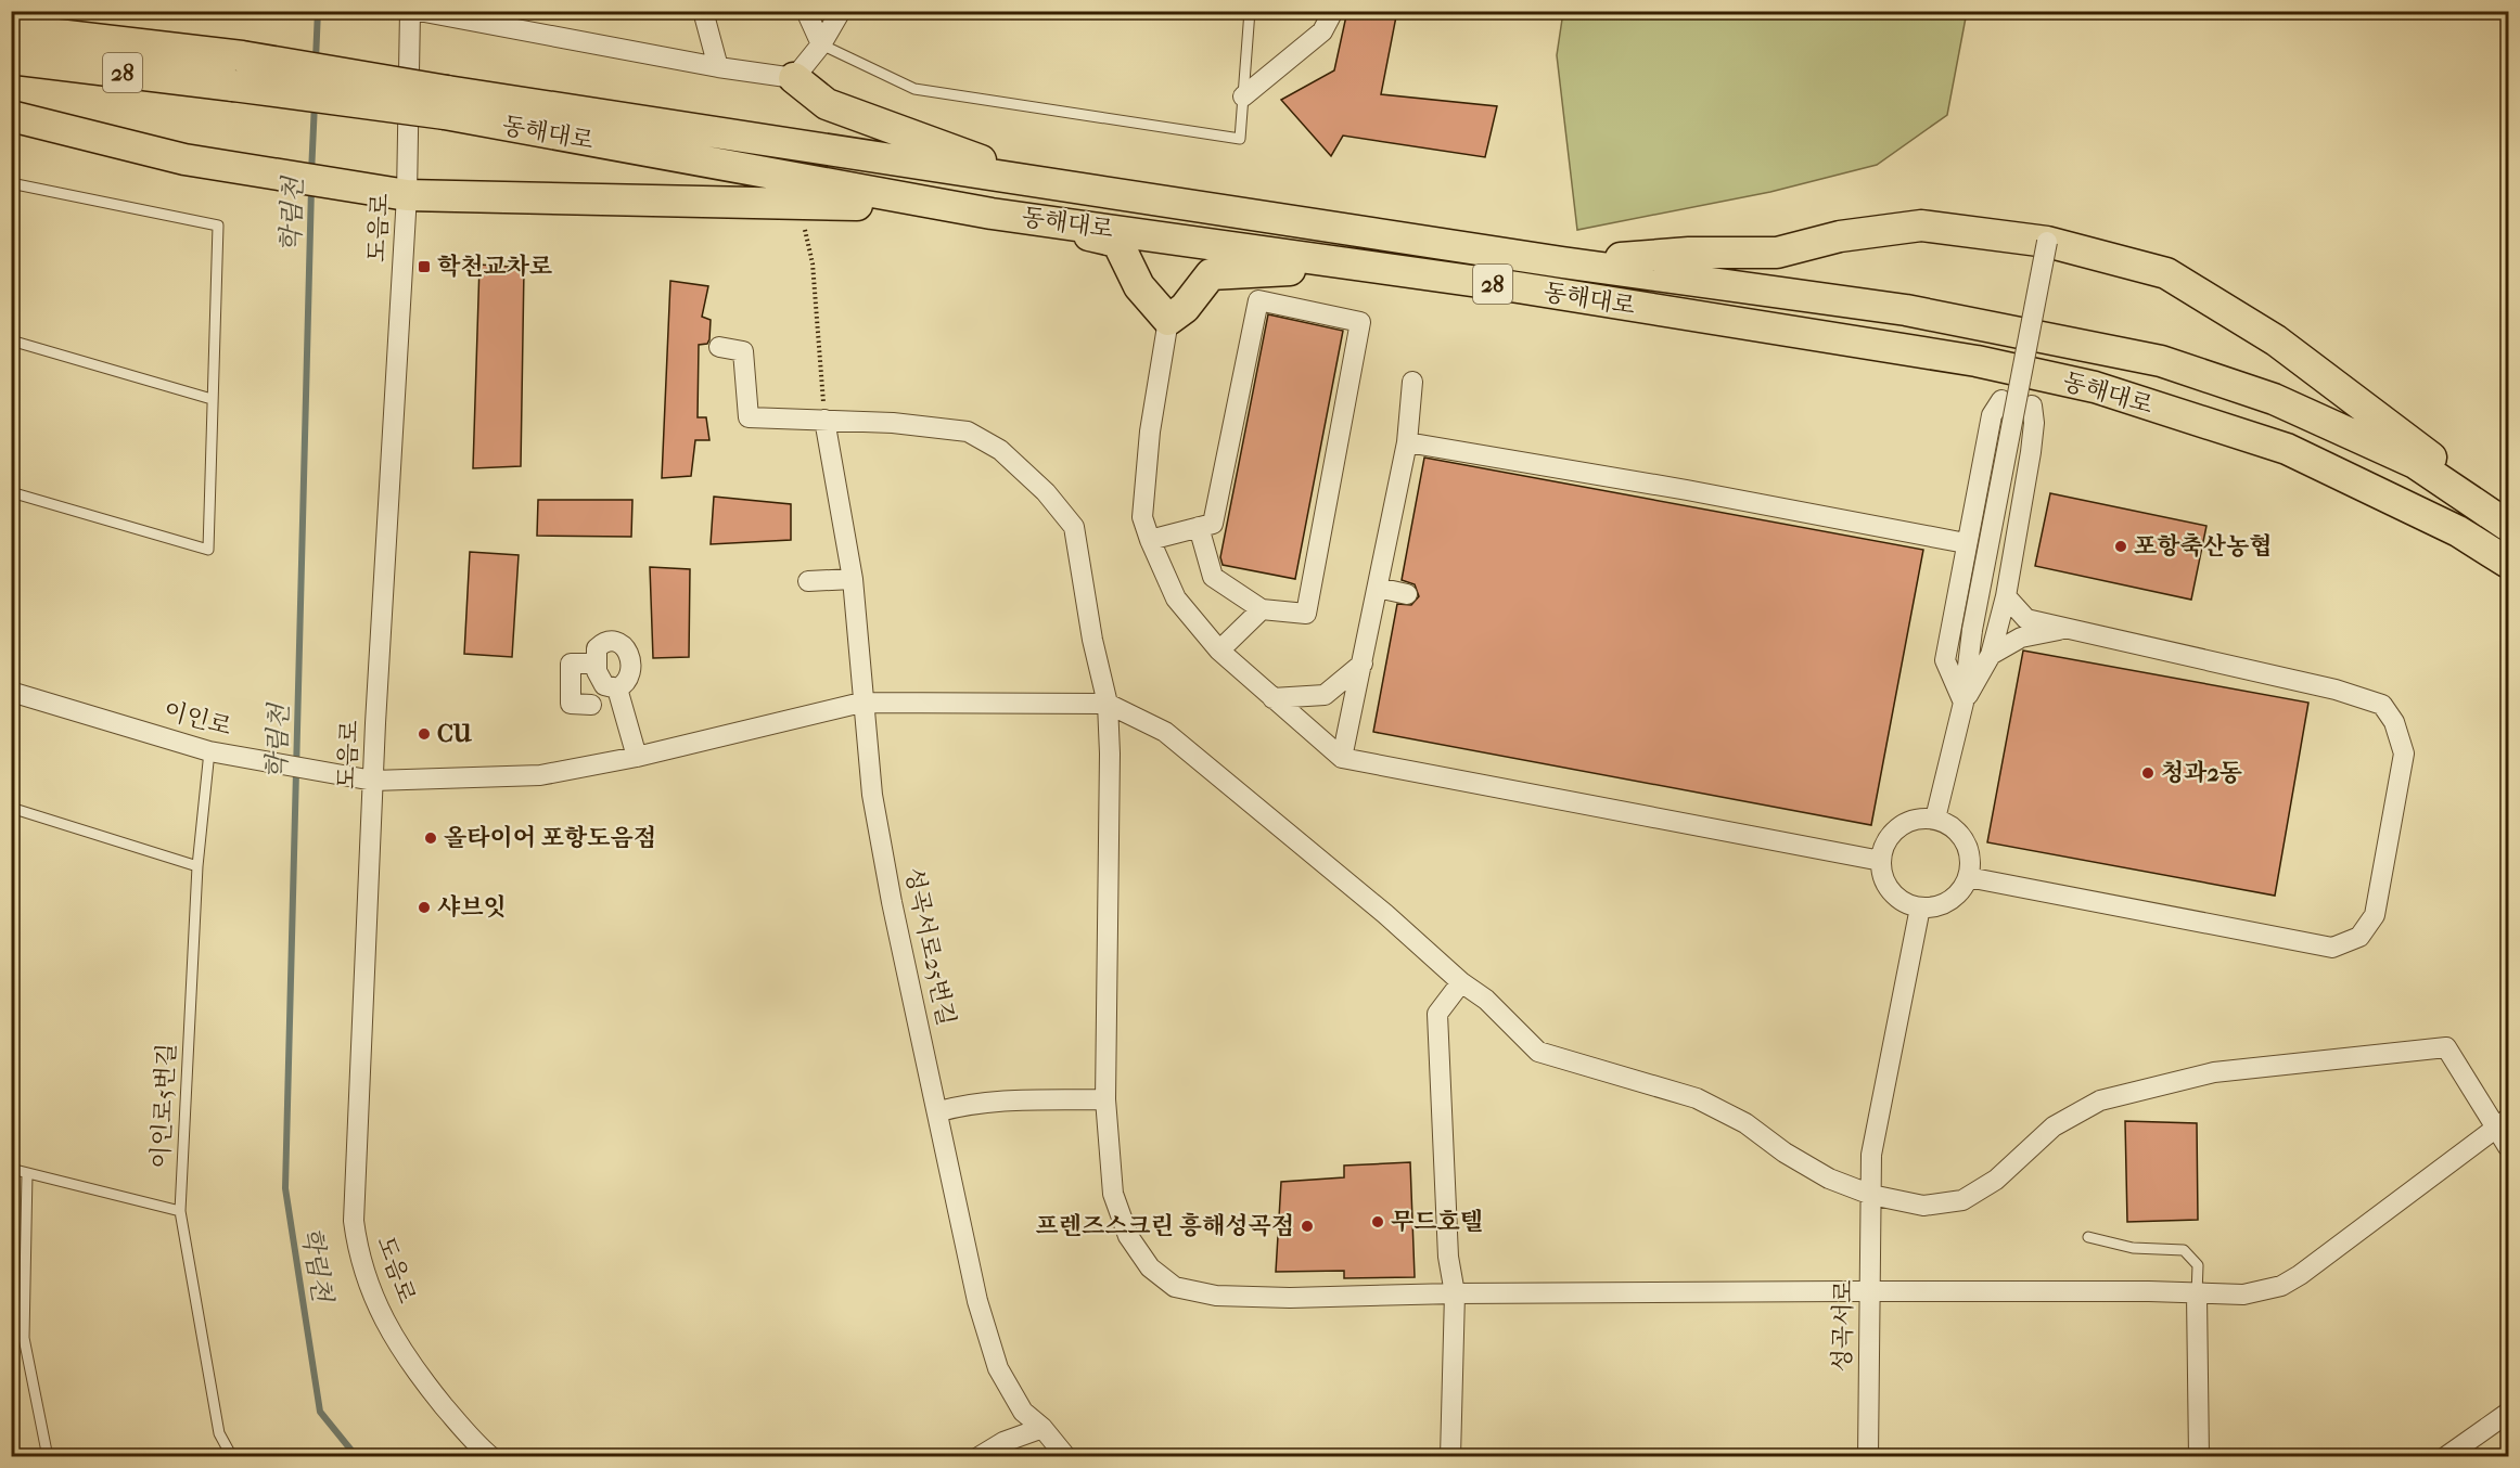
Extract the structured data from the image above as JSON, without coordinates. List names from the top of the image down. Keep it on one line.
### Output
{"streets":{"main road":["28","동해대로"],"street":["도음로","이인로","성곡서로25번길","성곡서로"],"lane":["이인로5번길"]},"crossings":[["28","동해대로"],["도음로","이인로"],["이인로","성곡서로25번길"],["이인로","이인로5번길"]],"water":["학림천"],"places":{"transit":["학천교차로"],"other":["포항축산농협","CU","청과2동","올타이어 포항도음점","샤브잇","무드호텔","프렌즈스크린 흥해성곡점"]}}
